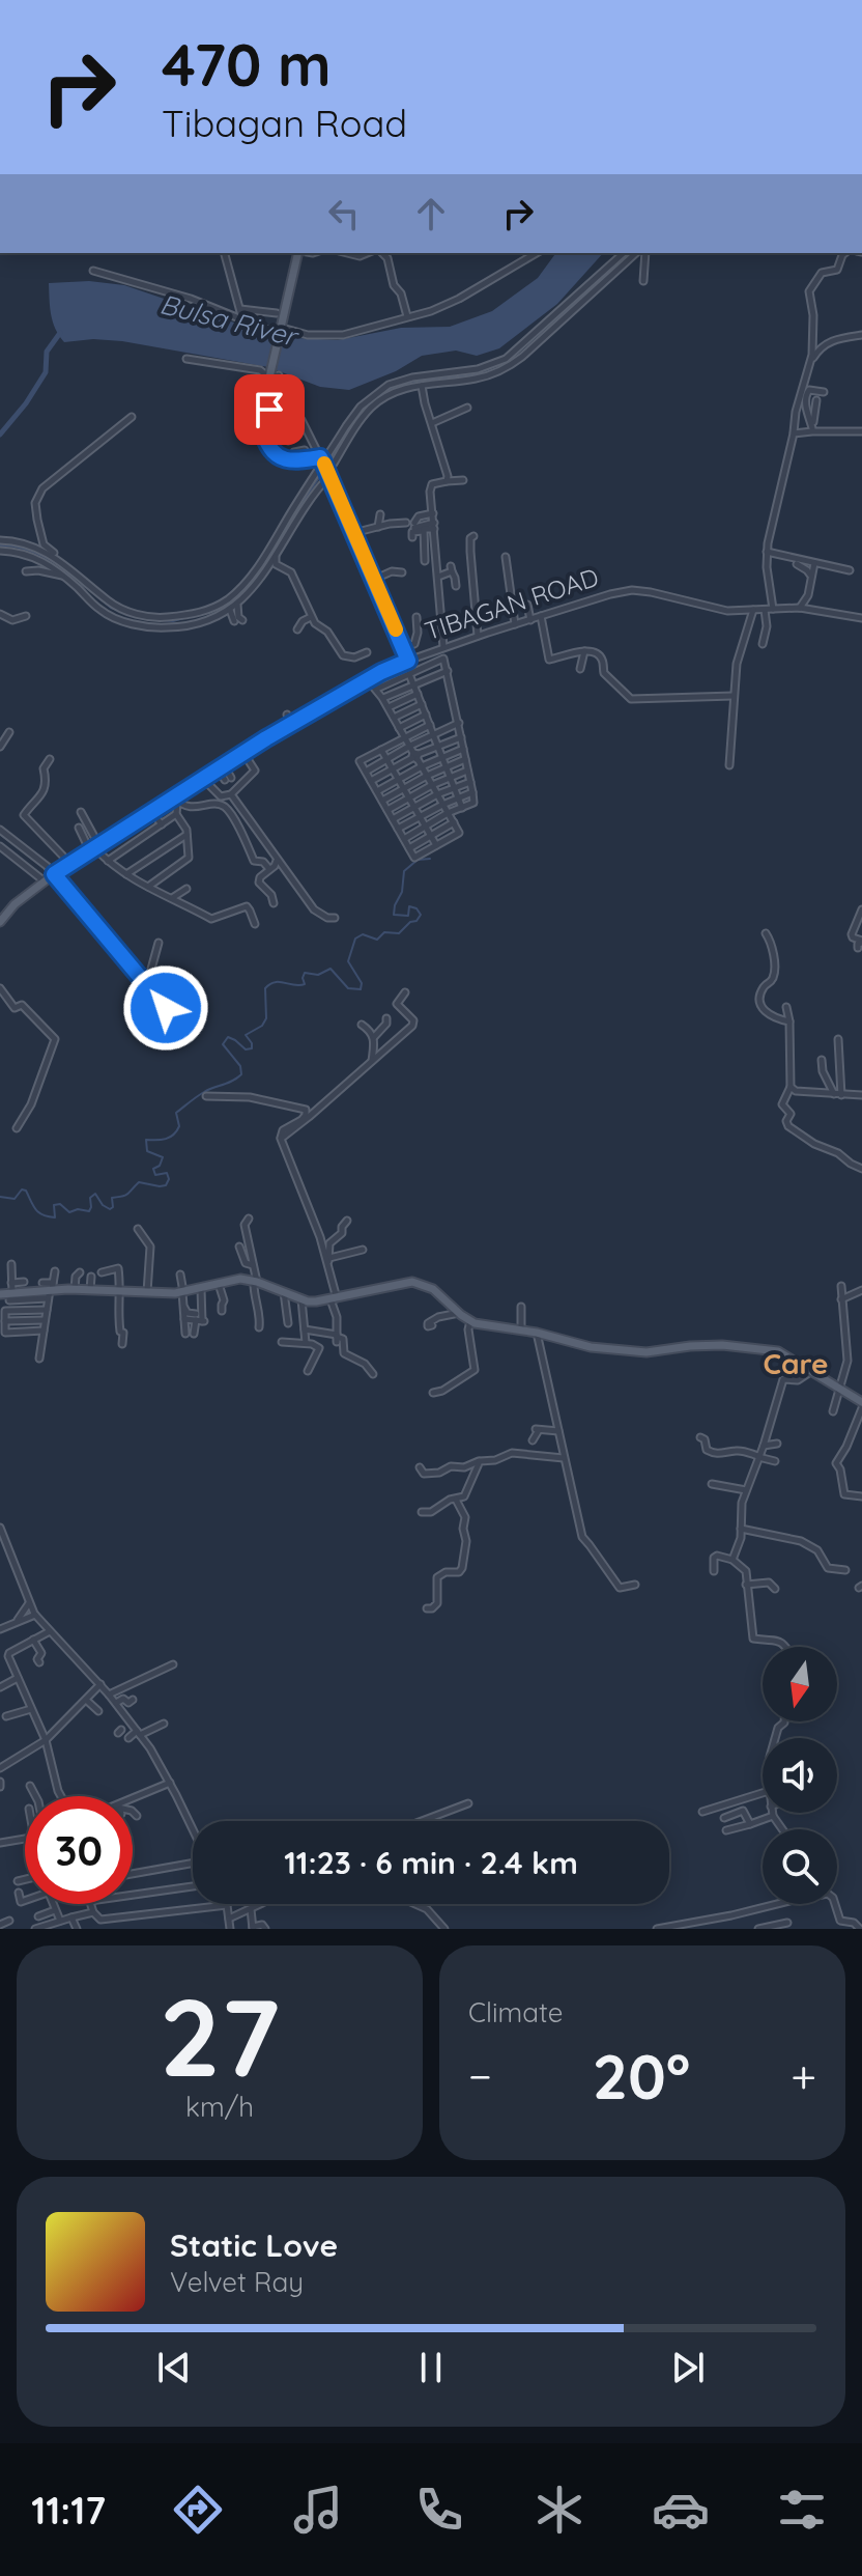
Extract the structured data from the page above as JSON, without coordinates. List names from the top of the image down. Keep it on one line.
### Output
{"streets":{"main road":["TIBAGAN ROAD"]},"districts":["Care"],"water":["Bulsa River"],"north":"bottom","page":{"turn":["470 m","Tibagan Road"],"limit":"30","trip":"11:23 · 6 min · 2.4 km","tile":[["27","km/h"],"Climate"],"heat":["−","20°","+"],"song":["Static Love","Velvet Ray"],"tabs":"11:17"}}
